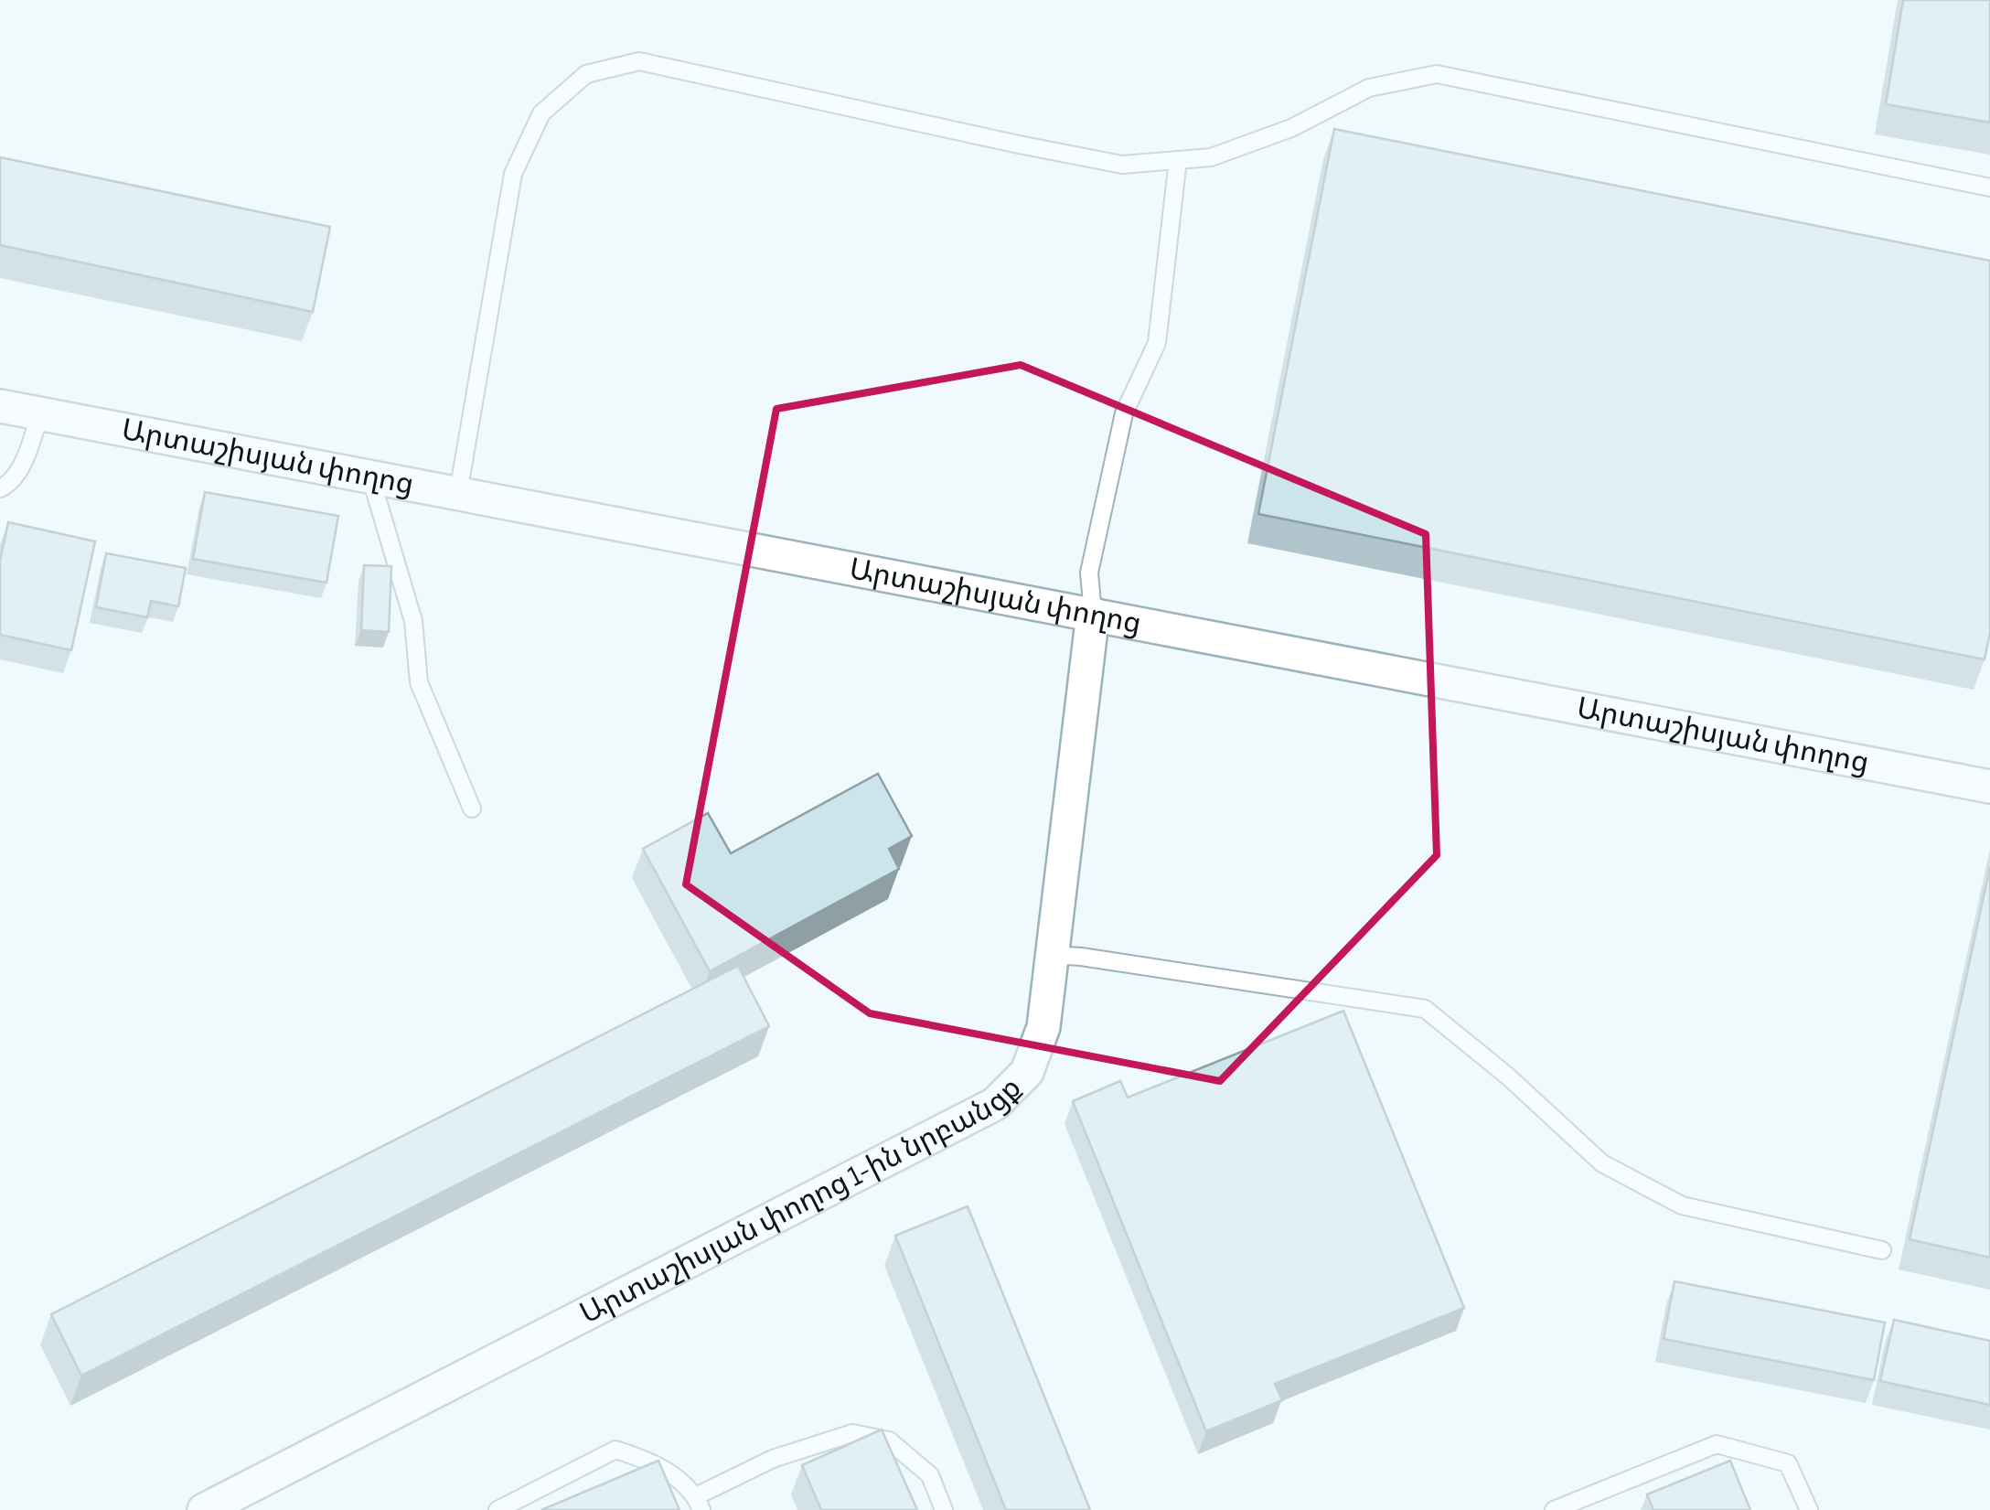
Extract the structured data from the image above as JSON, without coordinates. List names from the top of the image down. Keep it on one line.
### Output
{"streets":{"street":["Արտաշիսյան փողոց","Արտաշիսյան փողոց 1-ին նրբանցք"]},"crossings":[["Արտաշիսյան փողոց","Արտաշիսյան փողոց 1-ին նրբանցք"]]}
